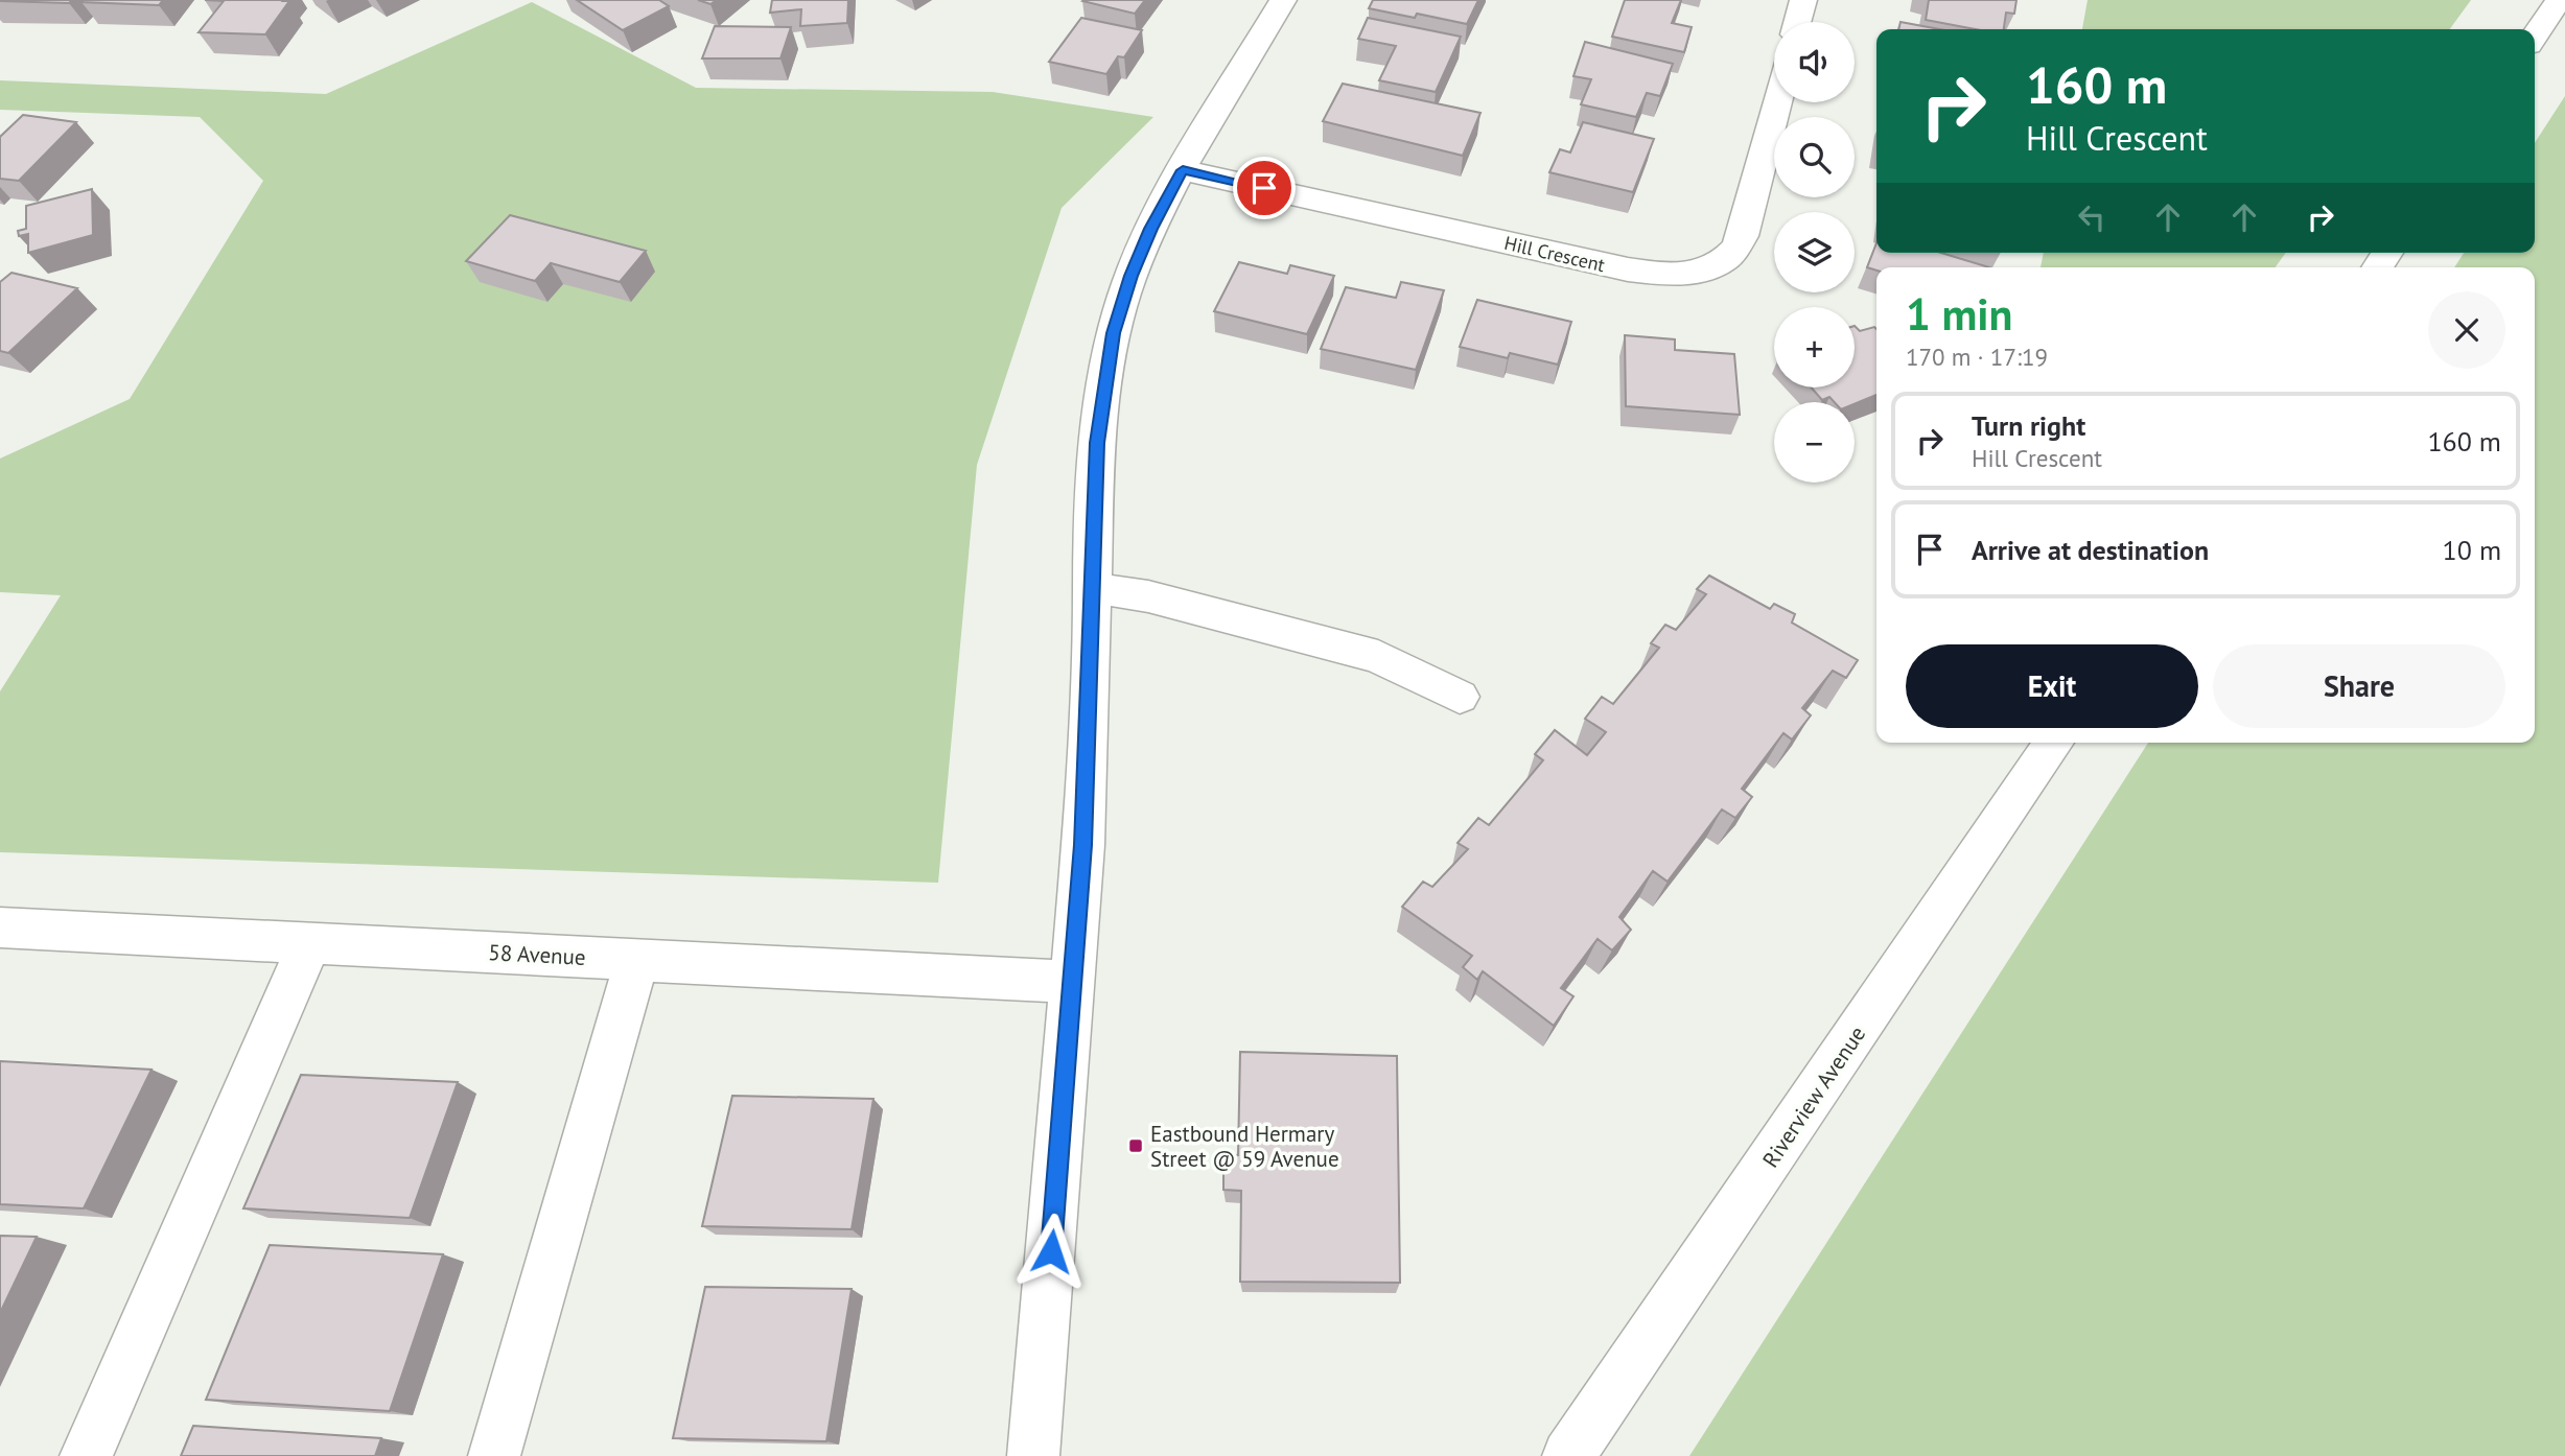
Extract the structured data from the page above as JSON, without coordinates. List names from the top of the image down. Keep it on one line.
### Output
{"streets":{"street":["Hill Crescent","58 Avenue","Riverview Avenue"]},"places":{"transit":["Eastbound Hermary Street @ 59 Avenue"]},"page":{"map_buttons":["+","−"],"turn":["160 m","Hill Crescent"],"heading":["1 min","170 m · 17:19"],"list":[{"name":"Turn right","note":"Hill Crescent","value":"160 m"},{"name":"Arrive at destination","value":"10 m"}],"buttons":["Exit","Share"]}}
